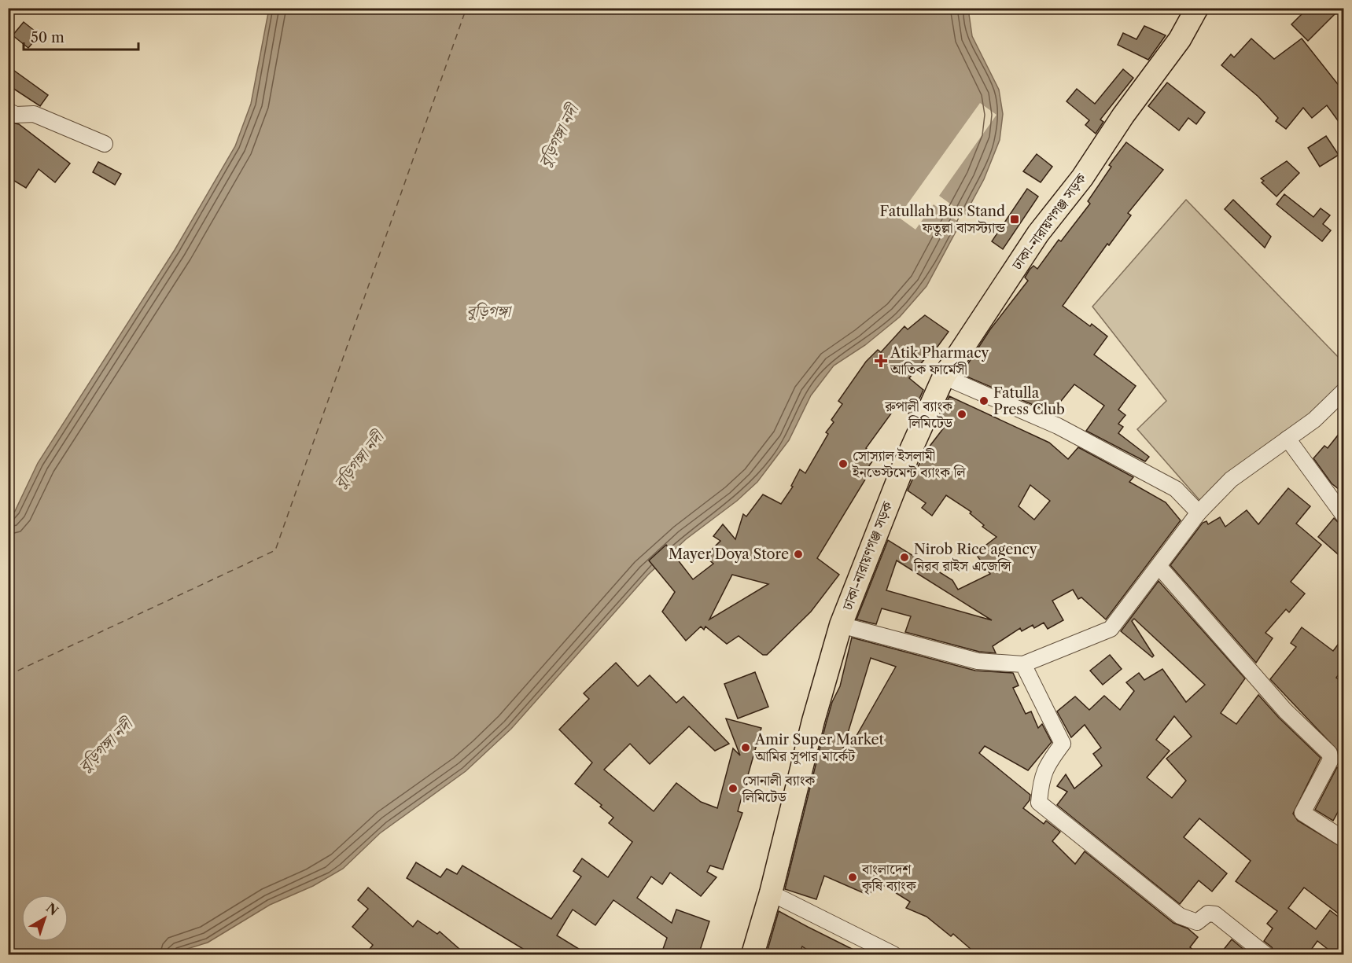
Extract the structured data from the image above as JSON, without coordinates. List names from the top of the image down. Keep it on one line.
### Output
{"streets":{"highway":["ঢাকা-নারায়ণগঞ্জ সড়ক"]},"water":["বুড়িগঙ্গা নদী","বুড়িগঙ্গা"],"places":{"transit":["Fatullah Bus Stand ফতুল্লা বাসস্ট্যান্ড"],"health":["Atik Pharmacy আতিক ফার্মেসী"],"other":["Fatulla Press Club","রুপালী ব্যাংক লিমিটেড","সোস্যাল ইসলামী ইনভেস্টমেন্ট ব্যাংক লি","Mayer Doya Store","Nirob Rice agency নিরব রাইস এজেন্সি","Amir Super Market আমির সুপার মার্কেট","সোনালী ব্যাংক লিমিটেড","বাংলাদেশ কৃষি ব্যাংক"]},"scale_bar":"50 m","north":"top right"}
